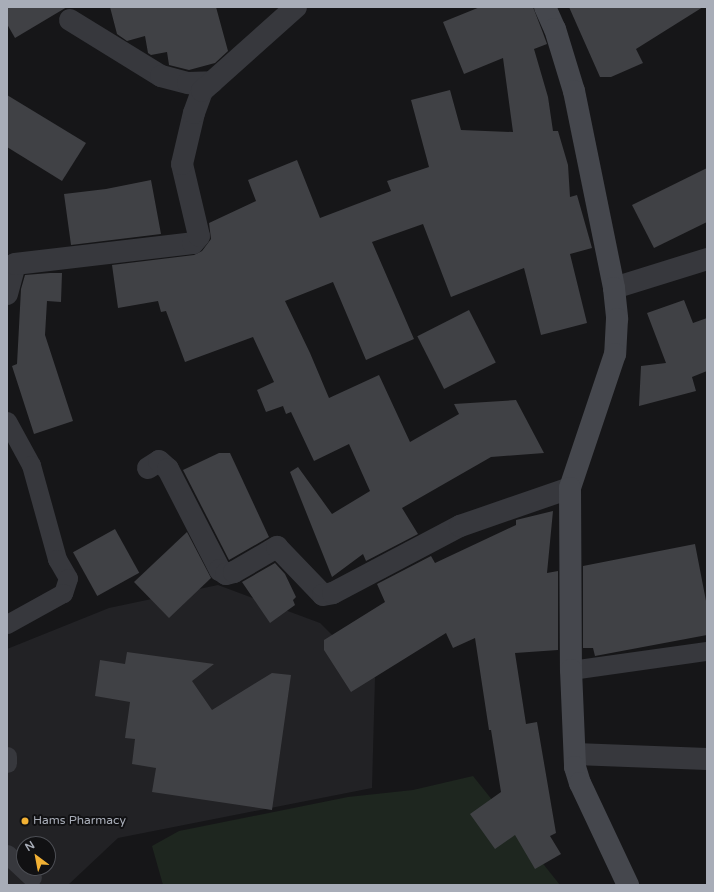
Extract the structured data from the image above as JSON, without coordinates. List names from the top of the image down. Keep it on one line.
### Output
{"places":["Hams Pharmacy"],"north":"top left"}
